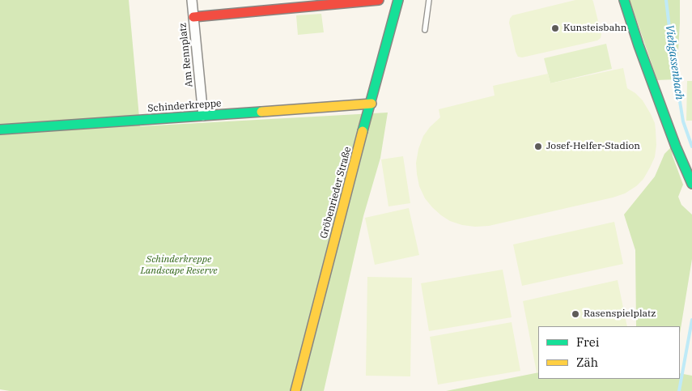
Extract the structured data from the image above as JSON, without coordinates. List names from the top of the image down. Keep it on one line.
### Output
{"streets":{"street":["Am Rennplatz","Schinderkreppe","Gröbenrieder Straße"]},"crossings":[["Am Rennplatz","Schinderkreppe"],["Schinderkreppe","Gröbenrieder Straße"]],"water":["Viehgassenbach"],"parks":["Schinderkreppe Landscape Reserve"],"places":["Kunsteisbahn","Josef-Helfer-Stadion","Rasenspielplatz"],"legend":["Frei","Zäh"]}
